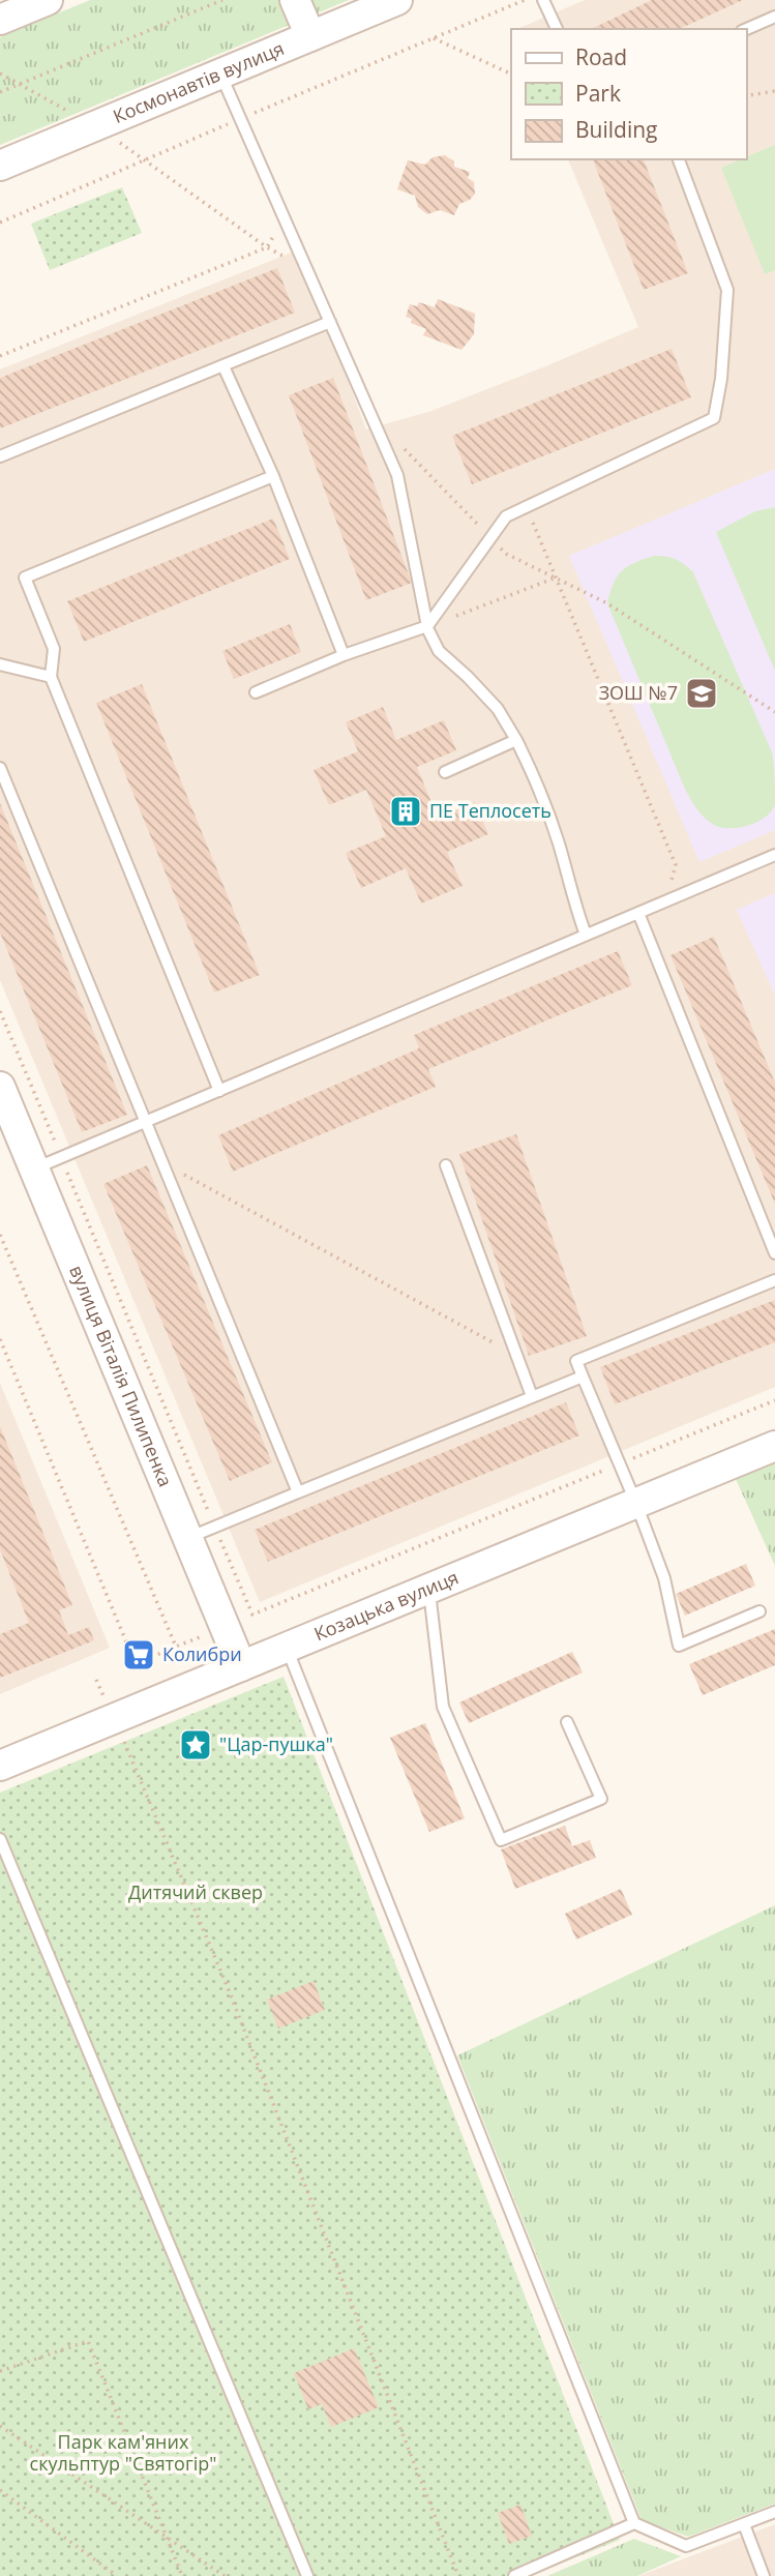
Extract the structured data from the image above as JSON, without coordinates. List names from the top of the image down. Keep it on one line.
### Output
{"streets":{"street":["Космонавтів вулиця","вулиця Віталія Пилипенка","Козацька вулиця"]},"crossings":[["вулиця Віталія Пилипенка","Козацька вулиця"]],"parks":["Дитячий сквер","Парк кам'яних скульптур \"Святогір\""],"places":{"school or university":["ЗОШ №7"],"building":["ПЕ Теплосеть"],"supermarket":["Колибри"],"place":["\"Цар-пушка\""]},"legend":["Road","Park","Building"]}
